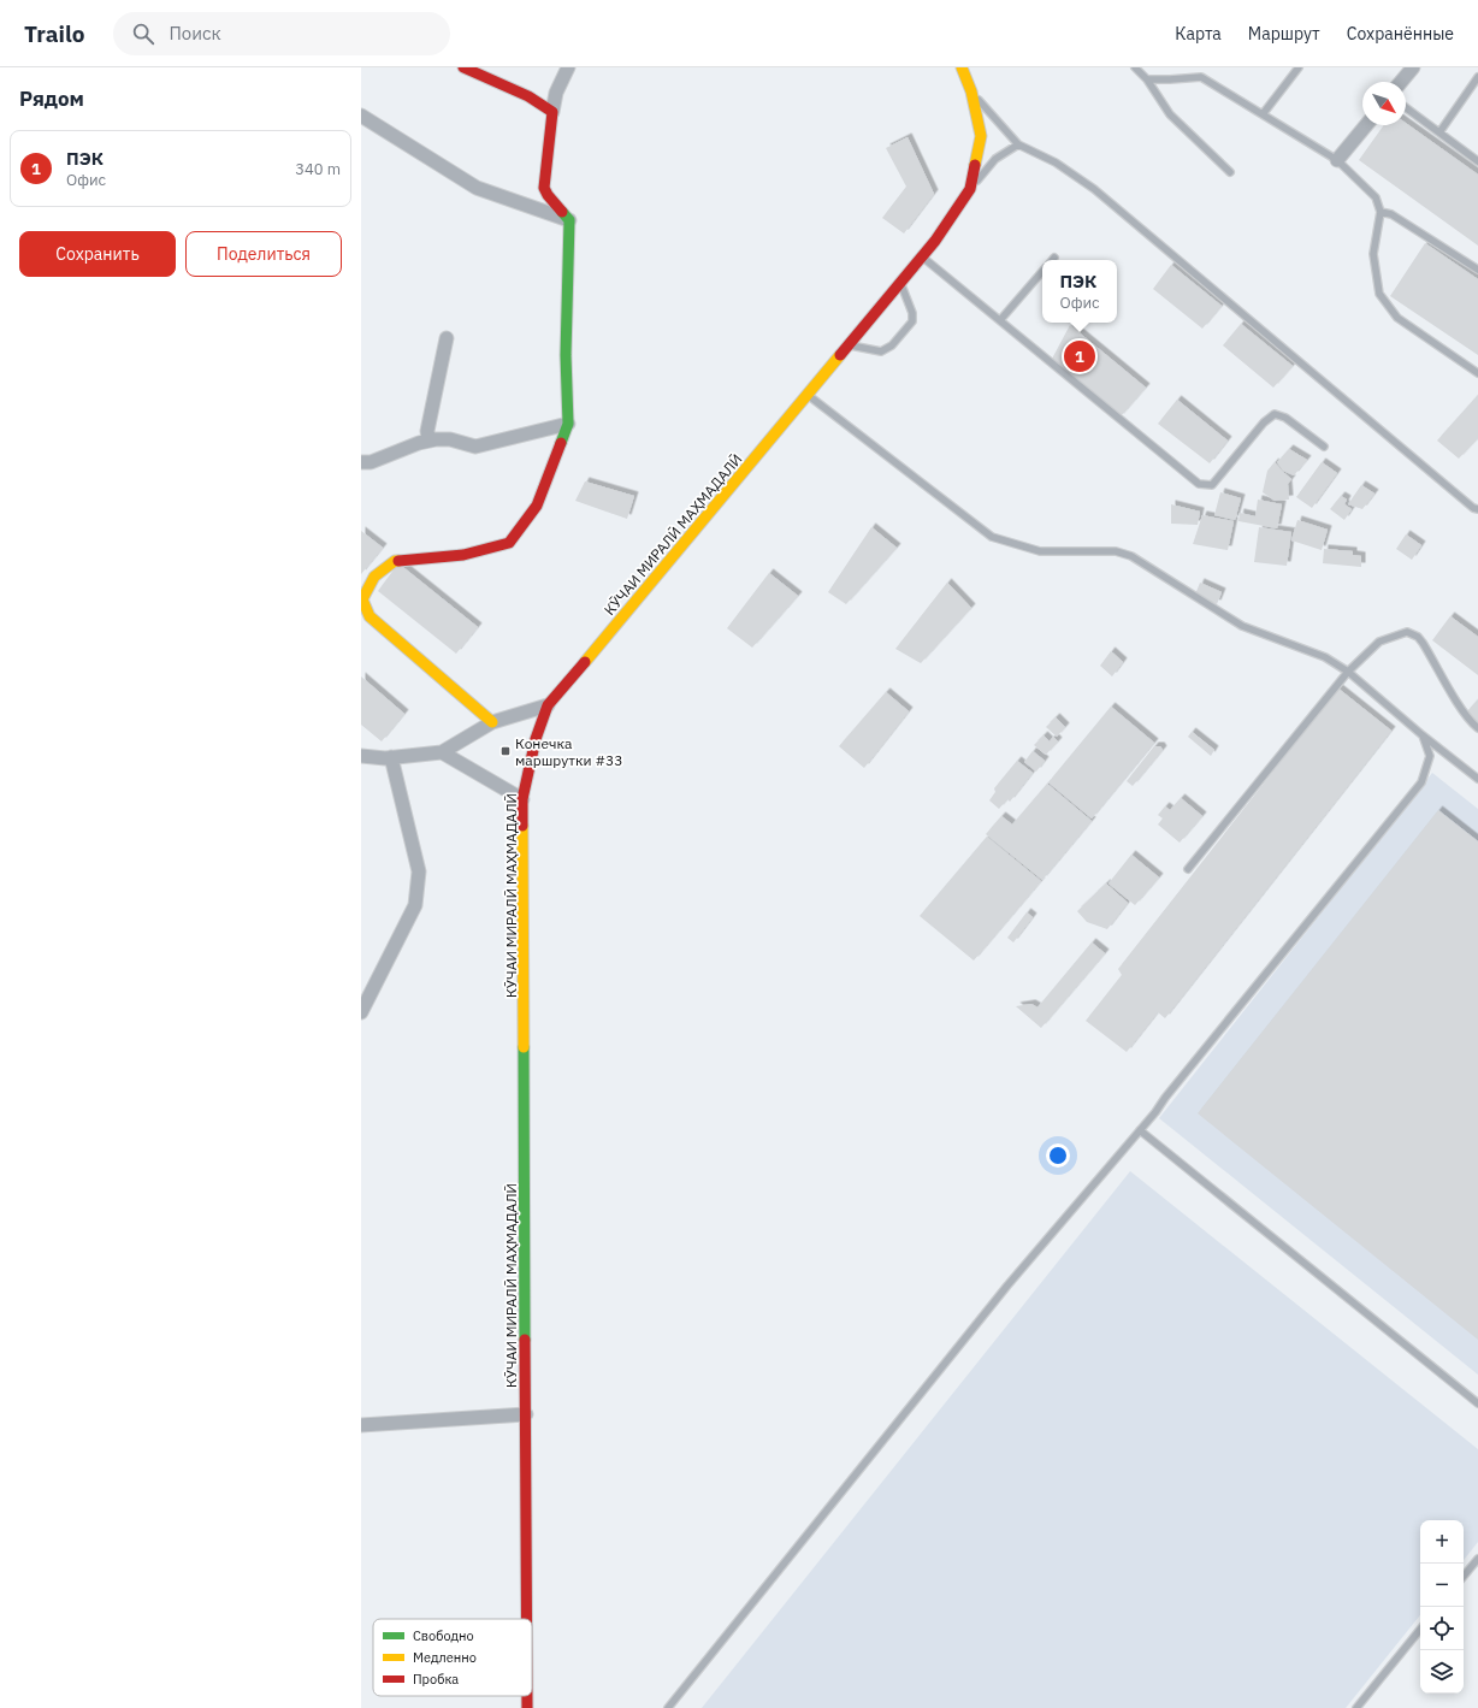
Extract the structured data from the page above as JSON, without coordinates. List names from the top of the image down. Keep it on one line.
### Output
{"streets":{"street":["КӮЧАИ МИРАЛӢ МАҲМАДАЛӢ"]},"places":{"transit":["Конечка маршрутки #33"]},"legend":["Свободно","Медленно","Пробка"],"north":"bottom right","page":{"header":"Trailo","search":"Поиск","nav":["Карта","Маршрут","Сохранённые"],"heading":"Рядом","list":[{"mark":"1","name":"ПЭК","note":"Офис","value":"340 m"}],"buttons":["Сохранить","Поделиться"],"popup":["ПЭК","Офис"],"pins":"1","map_buttons":["+","−"]}}
